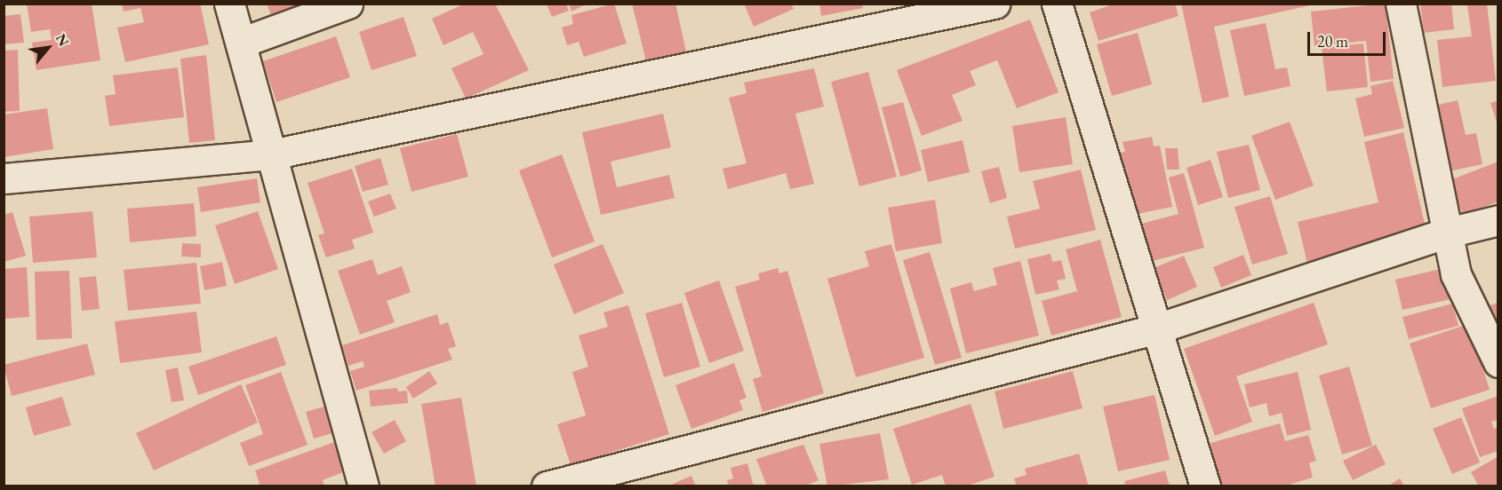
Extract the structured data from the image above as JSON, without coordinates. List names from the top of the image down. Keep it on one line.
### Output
{"scale_bar":"20 m","north":"top right"}
